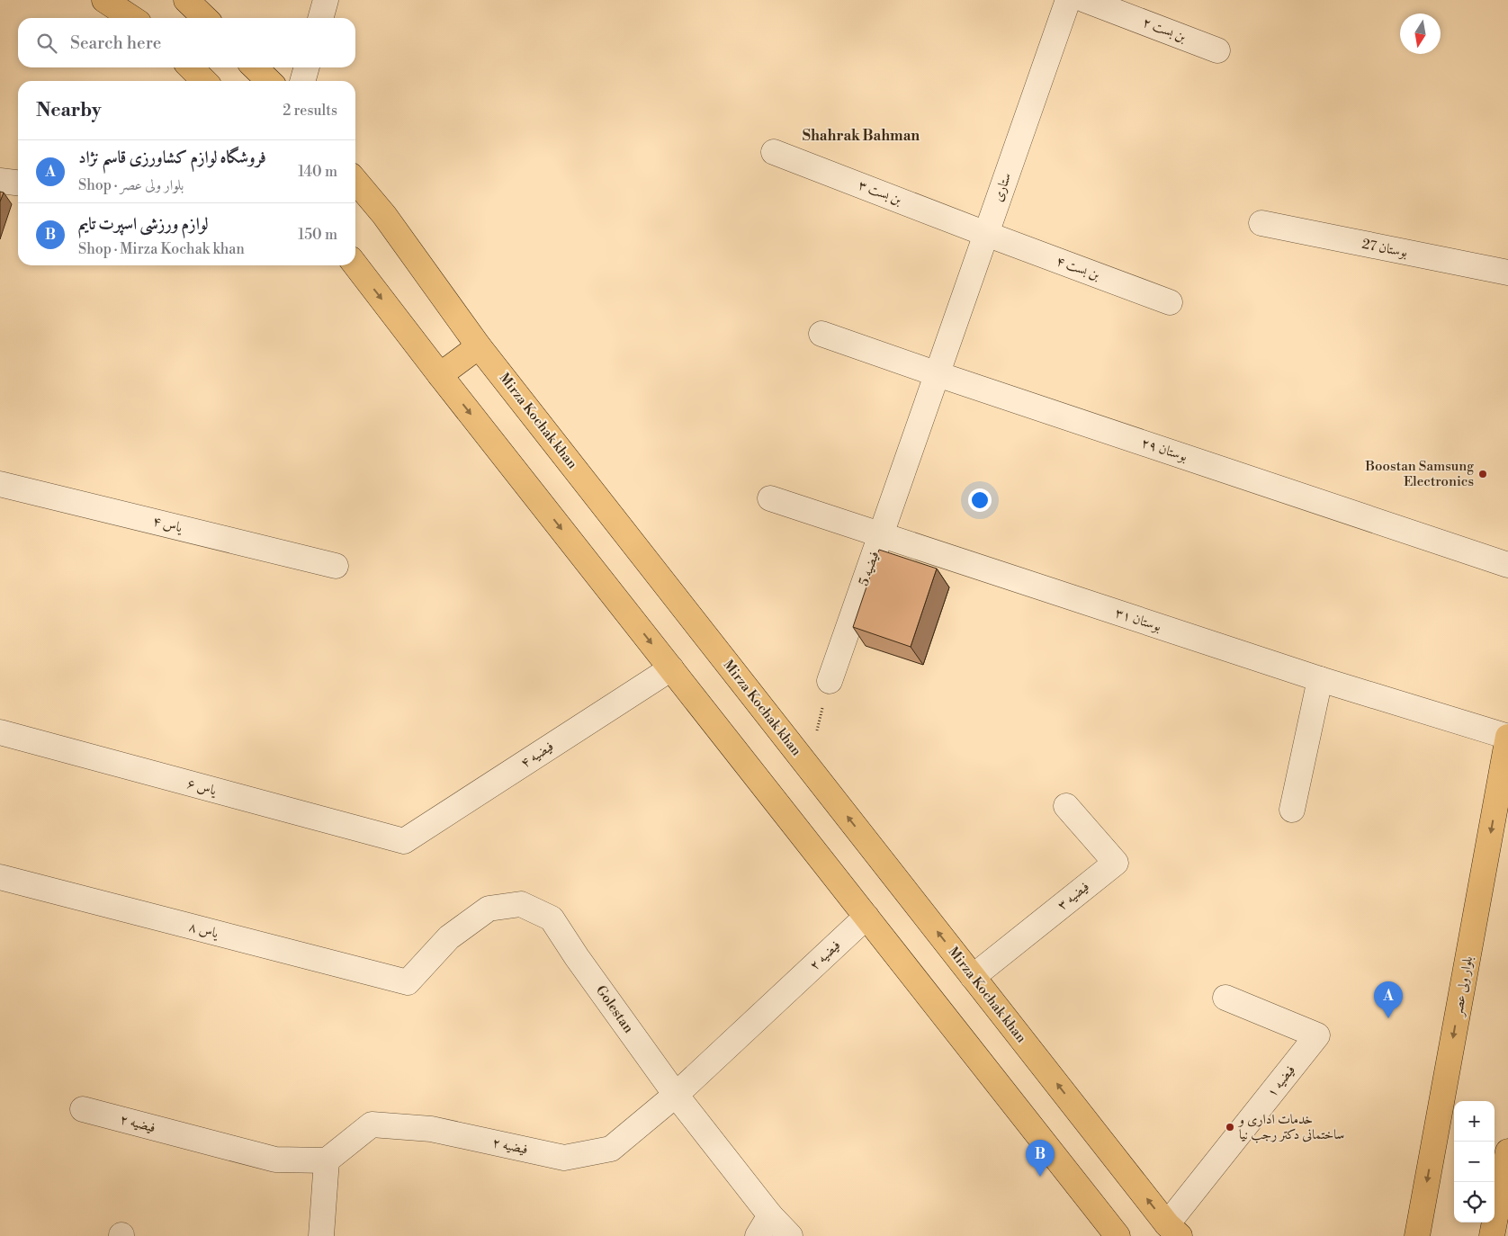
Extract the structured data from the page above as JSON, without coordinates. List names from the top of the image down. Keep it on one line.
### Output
{"streets":{"main road":["Mirza Kochak khan","بلوار ولی عصر"],"street":["بن بست ۲","ستاری","بن بست ۳","بوستان 27","بن بست ۴","بوستان ۲۹","یاس ۴","فیضیه 5","بوستان ۳۱","فیضیه ۴","یاس ۶","فیضیه ۳","یاس ۸","فیضیه ۲","Golestan","فیضیه ۱"]},"crossings":[["ستاری","بن بست ۳"],["ستاری","بن بست ۴"],["ستاری","بوستان ۲۹"],["ستاری","فیضیه 5"],["بن بست ۳","بن بست ۴"],["Mirza Kochak khan","فیضیه ۳"],["Mirza Kochak khan","فیضیه ۱"],["بوستان ۲۹","فیضیه 5"],["فیضیه 5","بوستان ۳۱"],["بوستان ۳۱","بلوار ولی عصر"],["فیضیه ۴","یاس ۶"],["یاس ۸","Golestan"],["فیضیه ۲","Golestan"]],"one_way":["بلوار ولی عصر"],"districts":["Shahrak Bahman"],"places":["Boostan Samsung Electronics","خدمات اداری و ساختمانی دکتر رجب نیا"],"north":"bottom","page":{"search":"Search here","heading":["Nearby","2 results"],"list":[{"mark":"A","name":"فروشگاه لوازم کشاورزی قاسم نژاد","note":"Shop · بلوار ولی عصر","value":"140 m"},{"mark":"B","name":"لوازم ورزشی اسپرت تایم","note":"Shop · Mirza Kochak khan","value":"150 m"}],"pins":["A","B"],"map_buttons":["+","−"]}}
